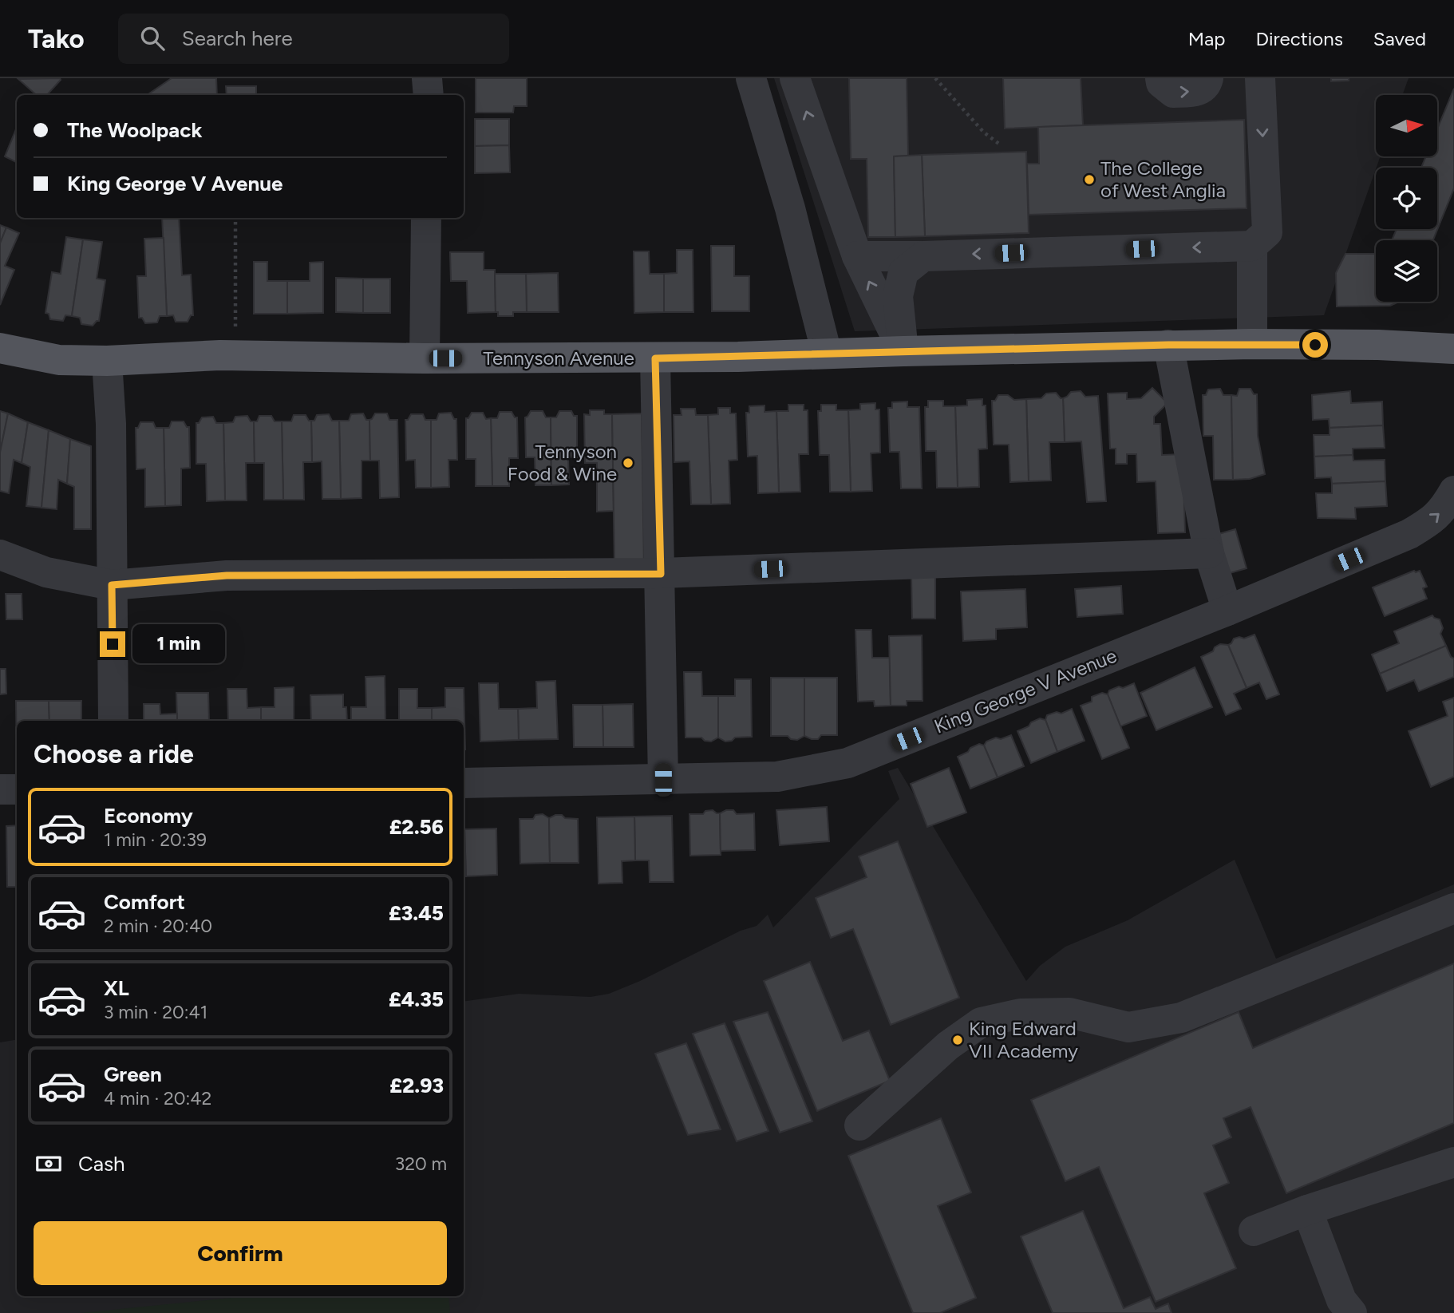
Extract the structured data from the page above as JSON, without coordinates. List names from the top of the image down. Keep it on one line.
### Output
{"streets":{"main road":["Tennyson Avenue"],"street":["King George V Avenue"]},"places":["The College of West Anglia","Tennyson Food & Wine","King Edward VII Academy"],"north":"right","page":{"header":"Tako","search":"Search here","nav":["Map","Directions","Saved"],"banner":["The Woolpack","King George V Avenue"],"bubble":"1 min","heading":"Choose a ride","list":[{"name":"Economy","note":"1 min · 20:39","value":"£2.56"},{"name":"Comfort","note":"2 min · 20:40","value":"£3.45"},{"name":"XL","note":"3 min · 20:41","value":"£4.35"},{"name":"Green","note":"4 min · 20:42","value":"£2.93"}],"pay":["Cash","320 m"],"buttons":"Confirm"}}
